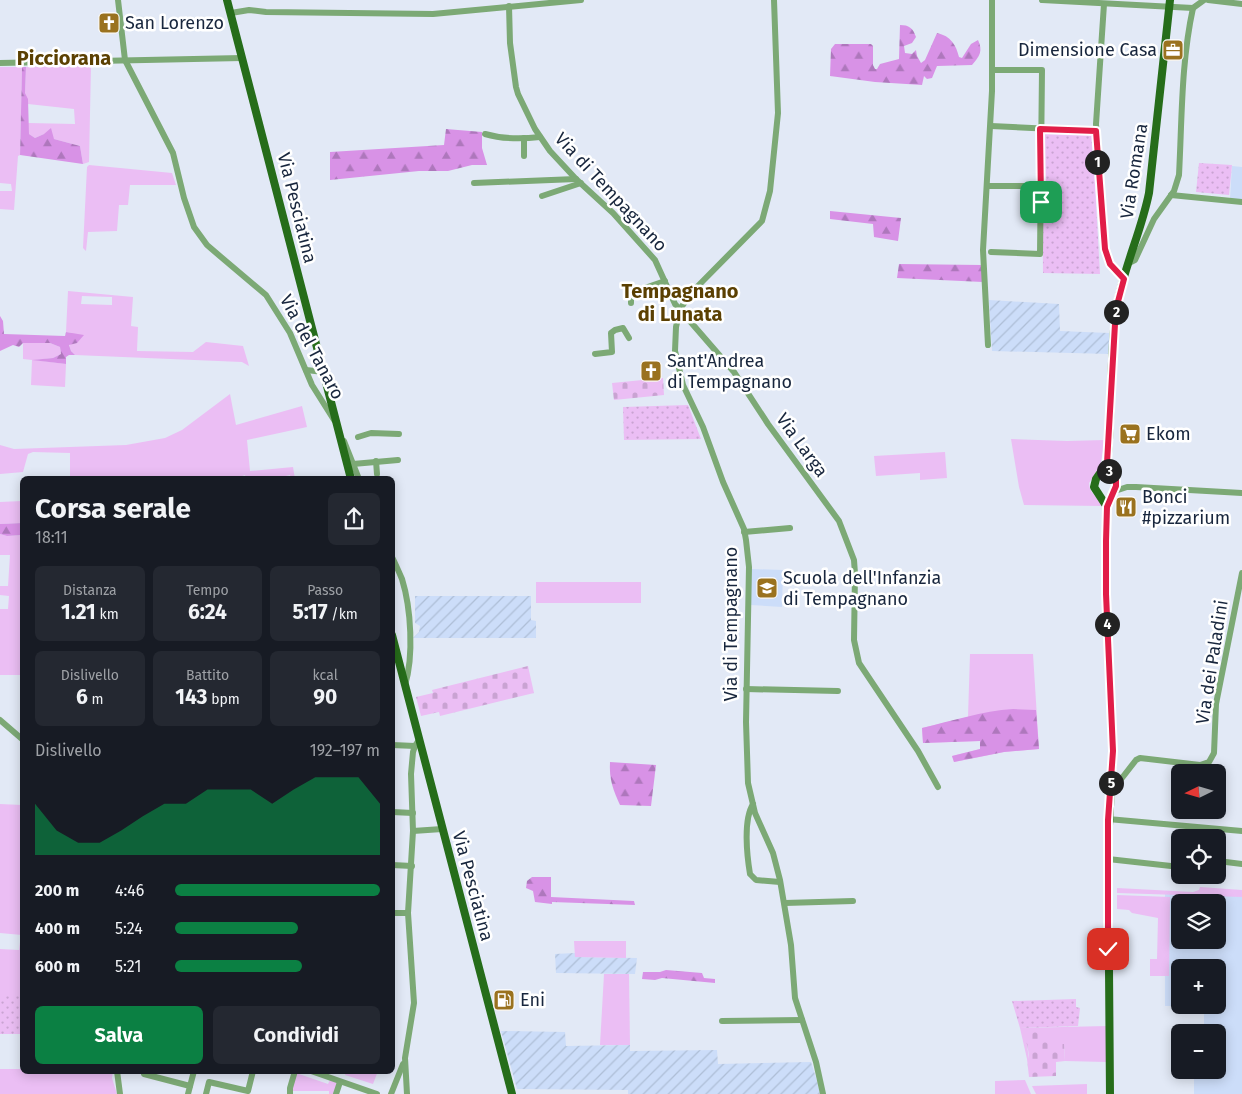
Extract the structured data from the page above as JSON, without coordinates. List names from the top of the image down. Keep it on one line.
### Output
{"streets":{"main road":["Via Romana","Via Pesciatina"],"street":["Via di Tempagnano","Via del Tanaro","Via Larga","Via dei Paladini"]},"crossings":[["Via di Tempagnano","Via Larga"],["Via Pesciatina","Via del Tanaro"]],"districts":["Picciorana","Tempagnano di Lunata"],"places":{"church":["San Lorenzo","Sant'Andrea di Tempagnano"],"office":["Dimensione Casa"],"supermarket":["Ekom"],"restaurant":["Bonci #pizzarium"],"school or university":["Scuola dell'Infanzia di Tempagnano"],"fuel station":["Eni"]},"north":"left","page":{"pins":["1","2","3","4","5"],"heading":["Corsa serale","18:11"],"stats":[["Distanza","1.21 km"],["Tempo","6:24"],["Passo","5:17 /km"],["Dislivello","6 m"],["Battito","143 bpm"],["kcal","90"]],"chart":["Dislivello","192–197 m"],"map_buttons":["+","−"],"list":[{"name":"200 m","note":"4:46"},{"name":"400 m","note":"5:24"},{"name":"600 m","note":"5:21"}],"buttons":["Salva","Condividi"]}}
